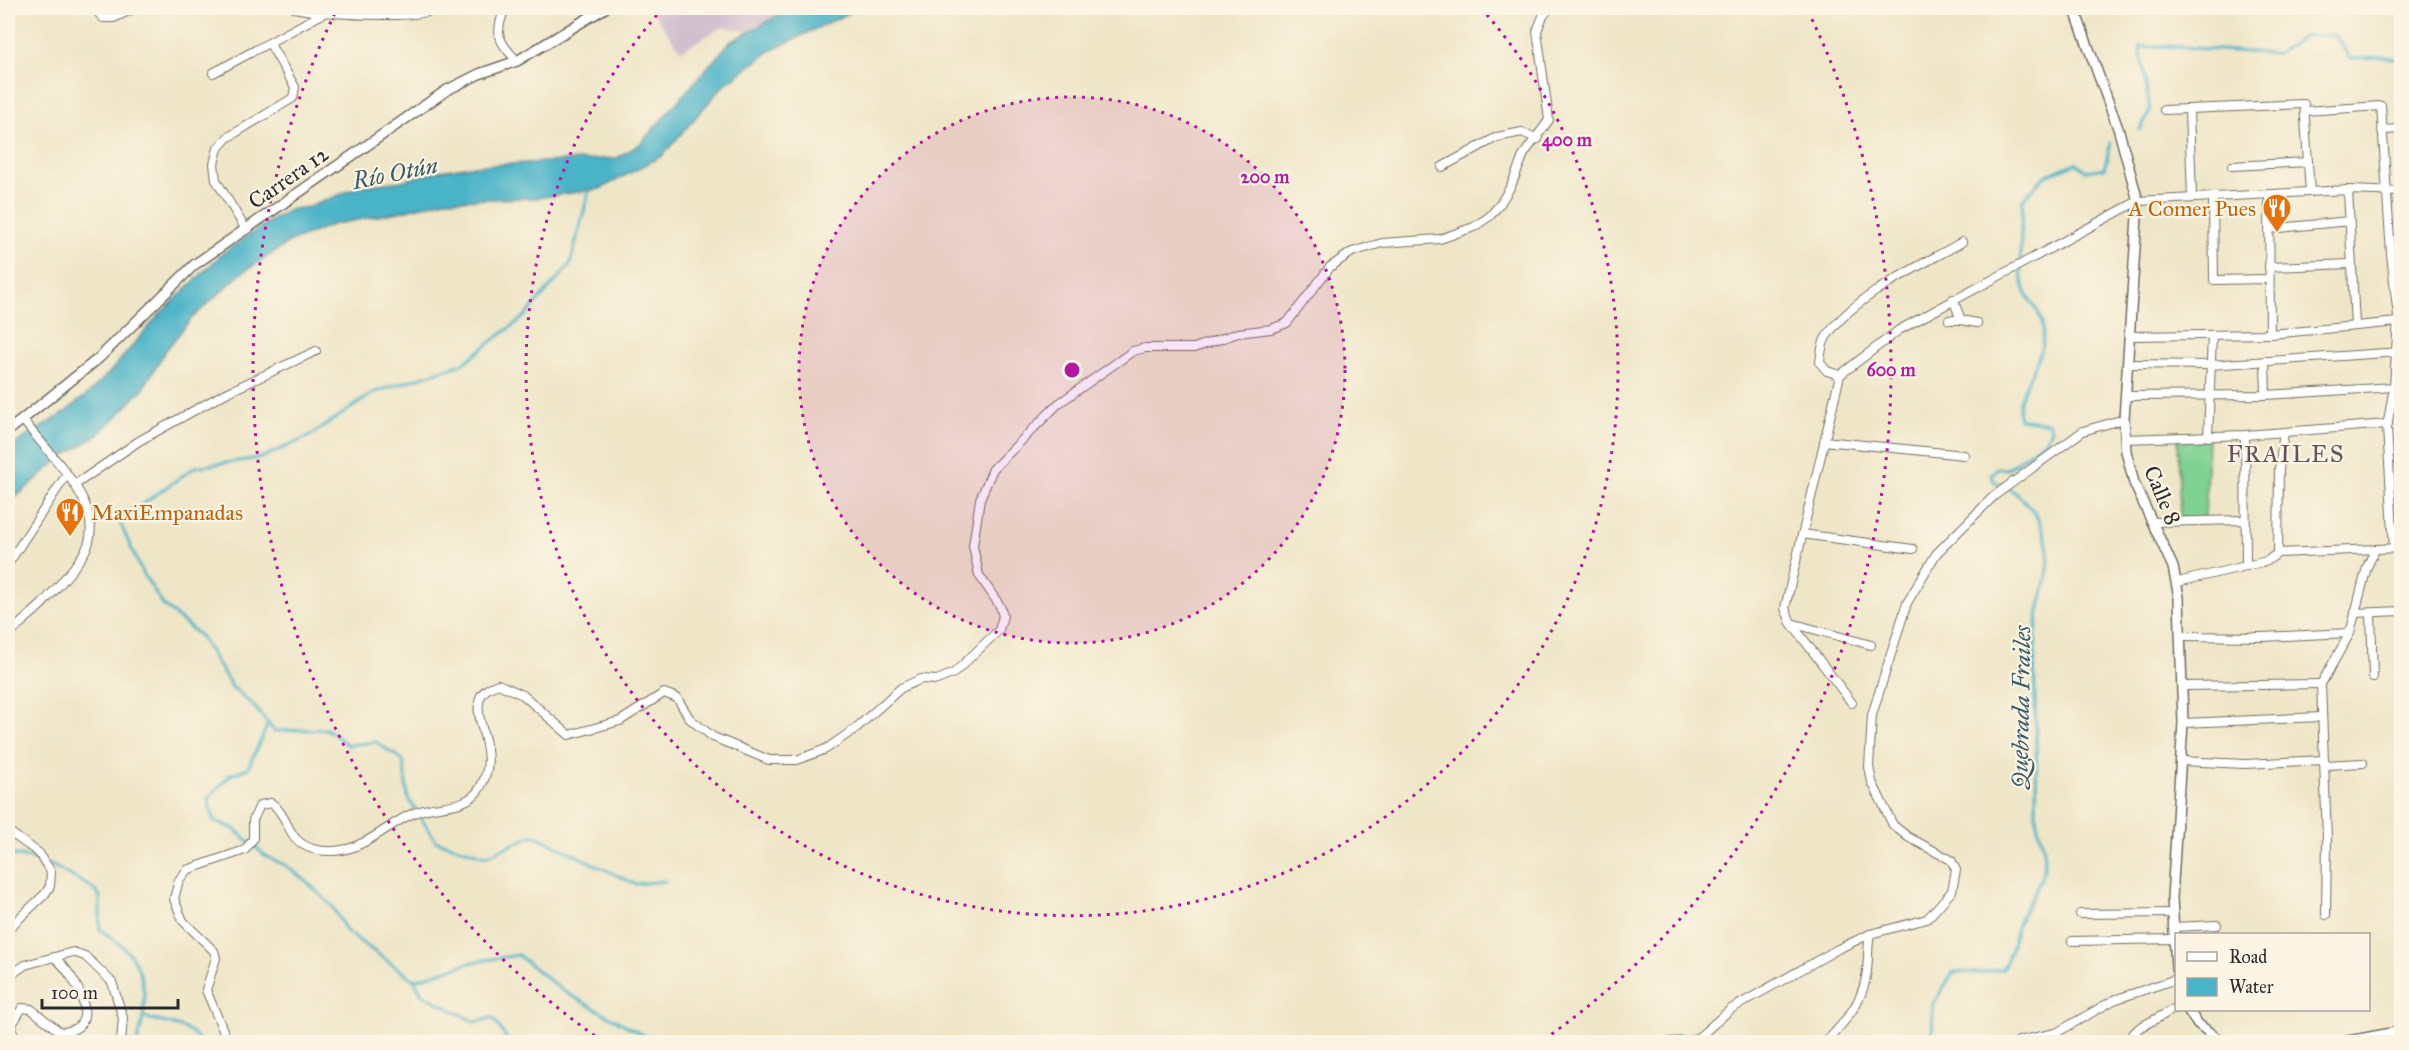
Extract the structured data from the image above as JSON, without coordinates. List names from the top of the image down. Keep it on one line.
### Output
{"streets":{"street":["Carrera 12","Calle 8"]},"districts":["FRAILES"],"water":["Río Otún","Quebrada Frailes"],"places":{"restaurant":["A Comer Pues","MaxiEmpanadas"]},"legend":["Road","Water"],"scale_bar":"100 m","rings":["400 m","200 m","600 m"]}
